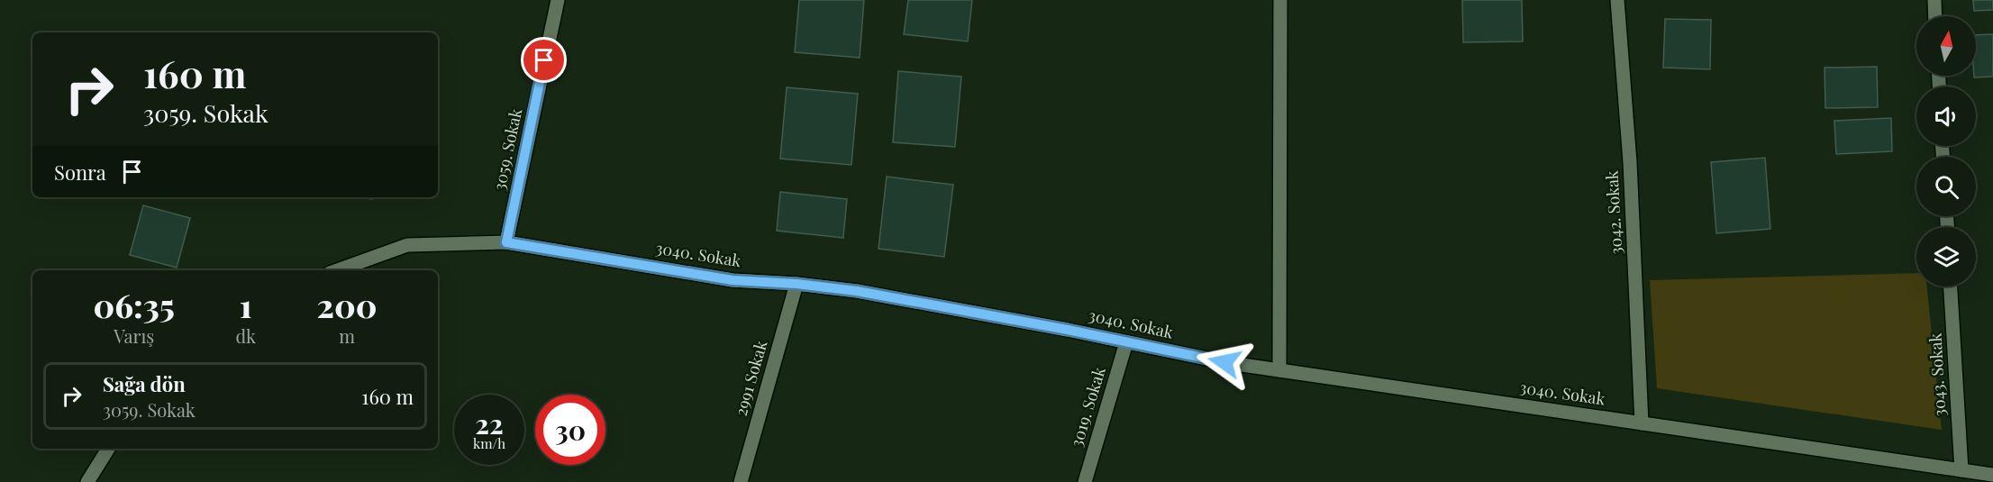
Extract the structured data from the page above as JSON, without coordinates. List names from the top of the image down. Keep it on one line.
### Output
{"streets":{"street":["3059. Sokak","3042. Sokak","3040. Sokak","3043. Sokak","2991 Sokak","3019. Sokak"]},"crossings":[["3059. Sokak","3040. Sokak"],["3042. Sokak","3040. Sokak"],["3040. Sokak","3043. Sokak"],["3040. Sokak","2991 Sokak"],["3040. Sokak","3019. Sokak"]],"north":"top","page":{"turn":["160 m","3059. Sokak"],"then":"Sonra","eta":["06:35","Varış","1","dk","200","m"],"list":[{"name":"Sağa dön","note":"3059. Sokak","value":"160 m"}],"speed":"22 km/h","limit":"30"}}
